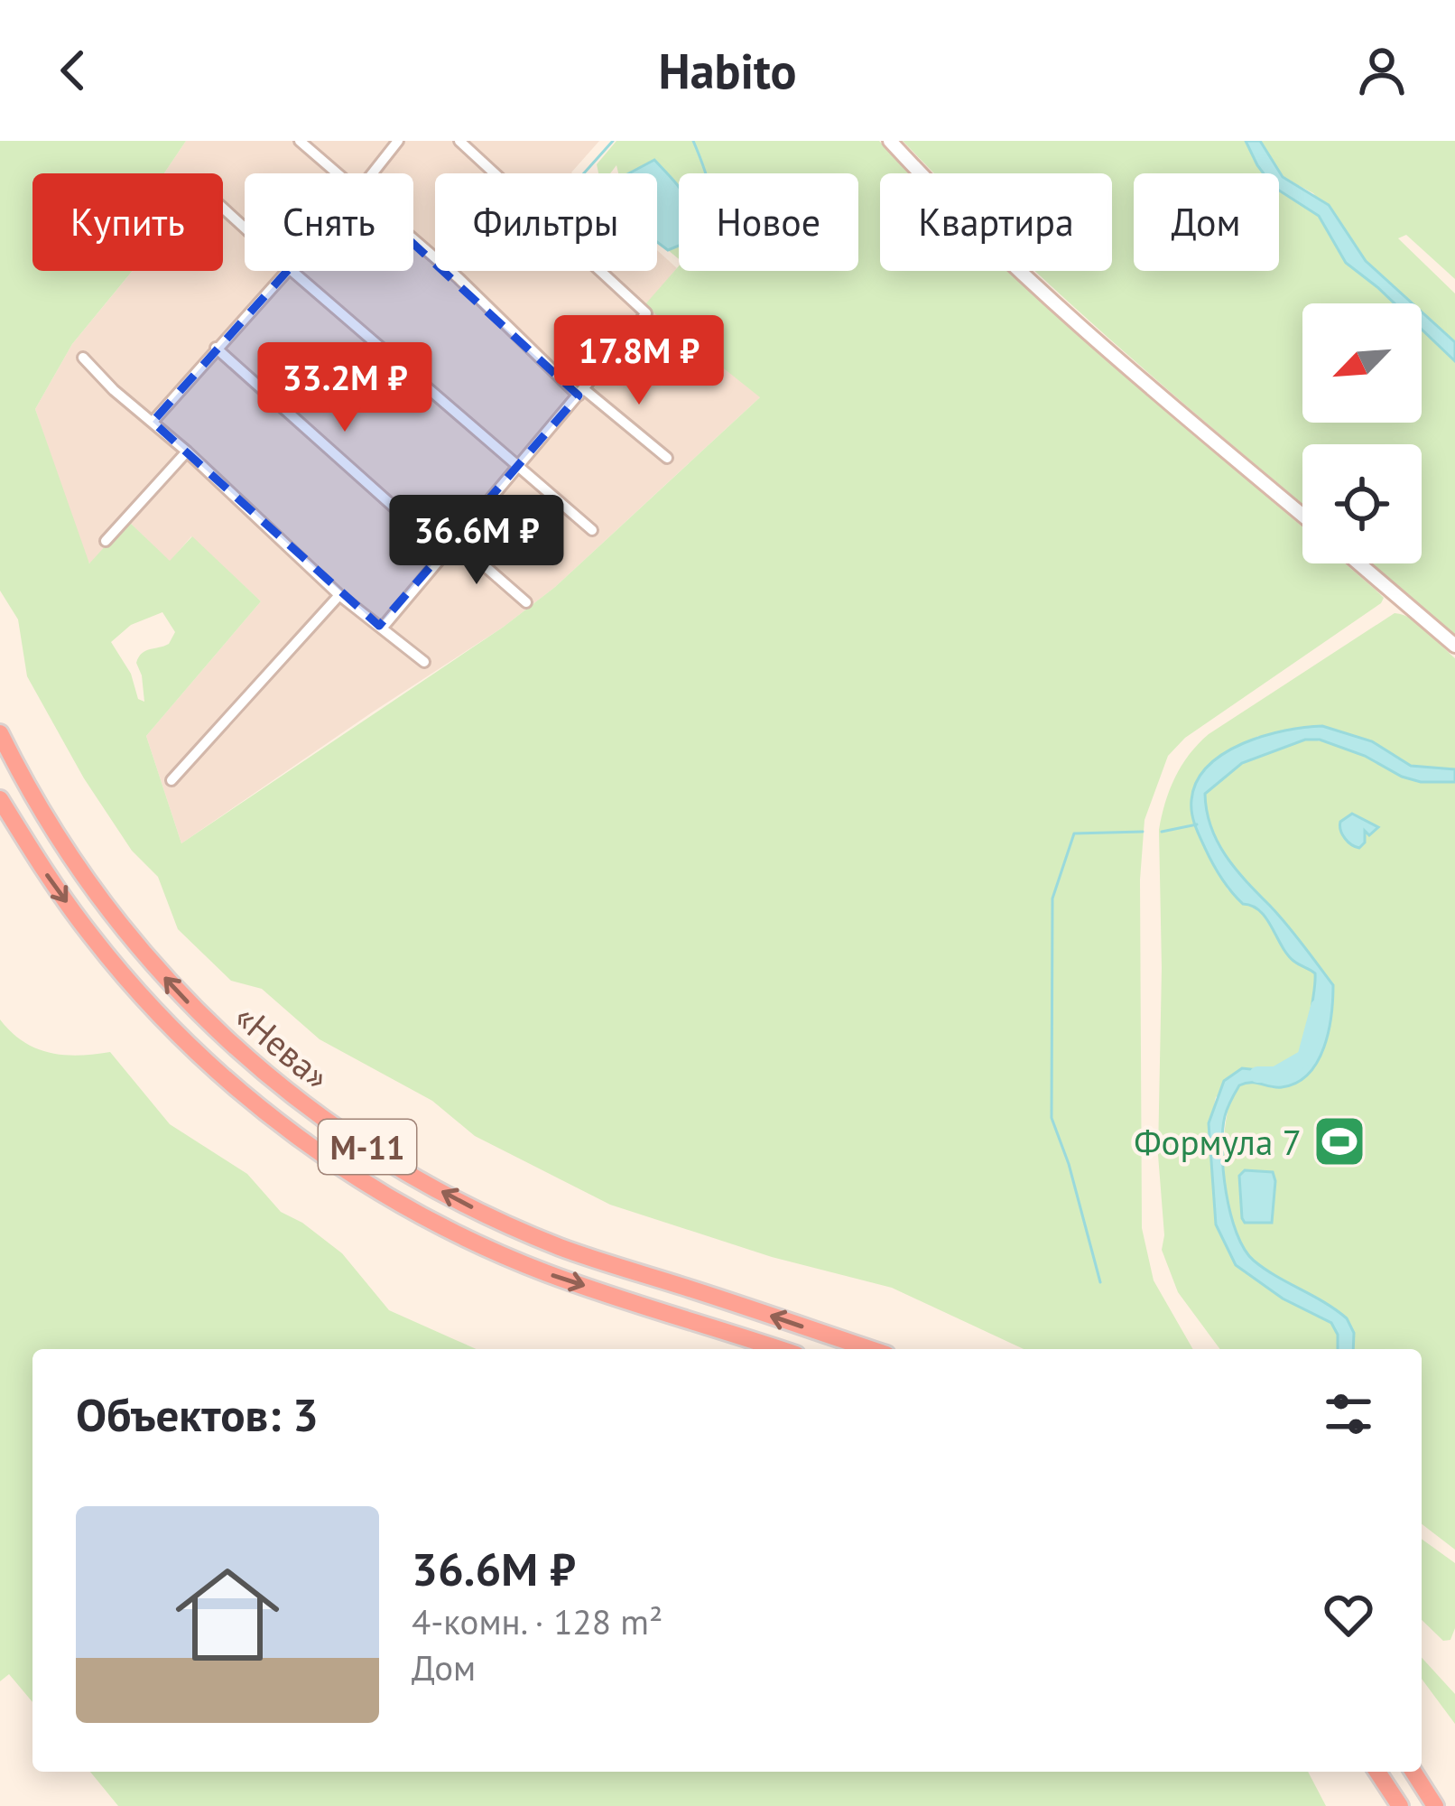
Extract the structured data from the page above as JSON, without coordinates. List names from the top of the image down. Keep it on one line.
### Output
{"streets":{"highway":["«Нева»","М-11"]},"places":{"sports":["Формула 7"]},"north":"bottom left","page":{"header":"Habito","chip":["Купить","Снять","Фильтры","Новое","Квартира","Дом"],"price":["17.8M ₽","33.2M ₽","36.6M ₽"],"heading":"Объектов: 3","list":[{"name":"36.6M ₽","note":"4-комн. · 128 m² · Дом"}]}}
